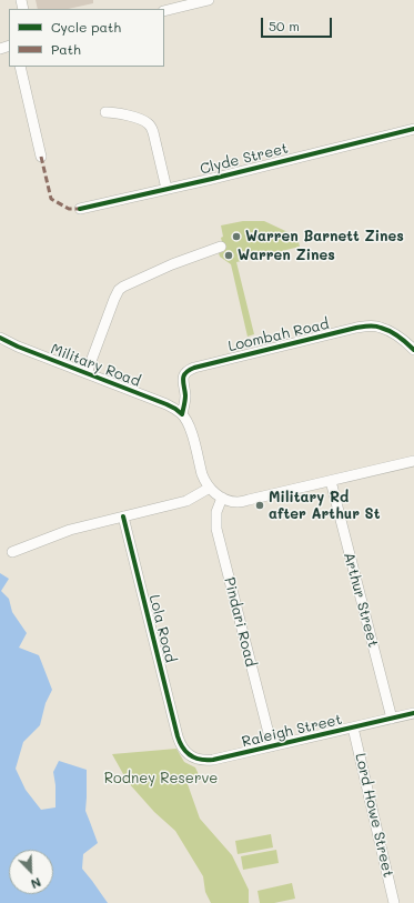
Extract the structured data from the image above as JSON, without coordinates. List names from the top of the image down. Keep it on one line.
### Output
{"streets":{"street":["Clyde Street","Loombah Road","Military Road","Arthur Street","Pindari Road","Lola Road","Raleigh Street","Lord Howe Street"]},"crossings":[["Loombah Road","Military Road"],["Arthur Street","Raleigh Street"],["Pindari Road","Raleigh Street"],["Lola Road","Raleigh Street"],["Raleigh Street","Lord Howe Street"]],"parks":["Rodney Reserve"],"places":["Warren Barnett Zines","Warren Zines","Military Rd after Arthur St"],"legend":["Cycle path","Path"],"scale_bar":"50 m","north":"bottom right"}
